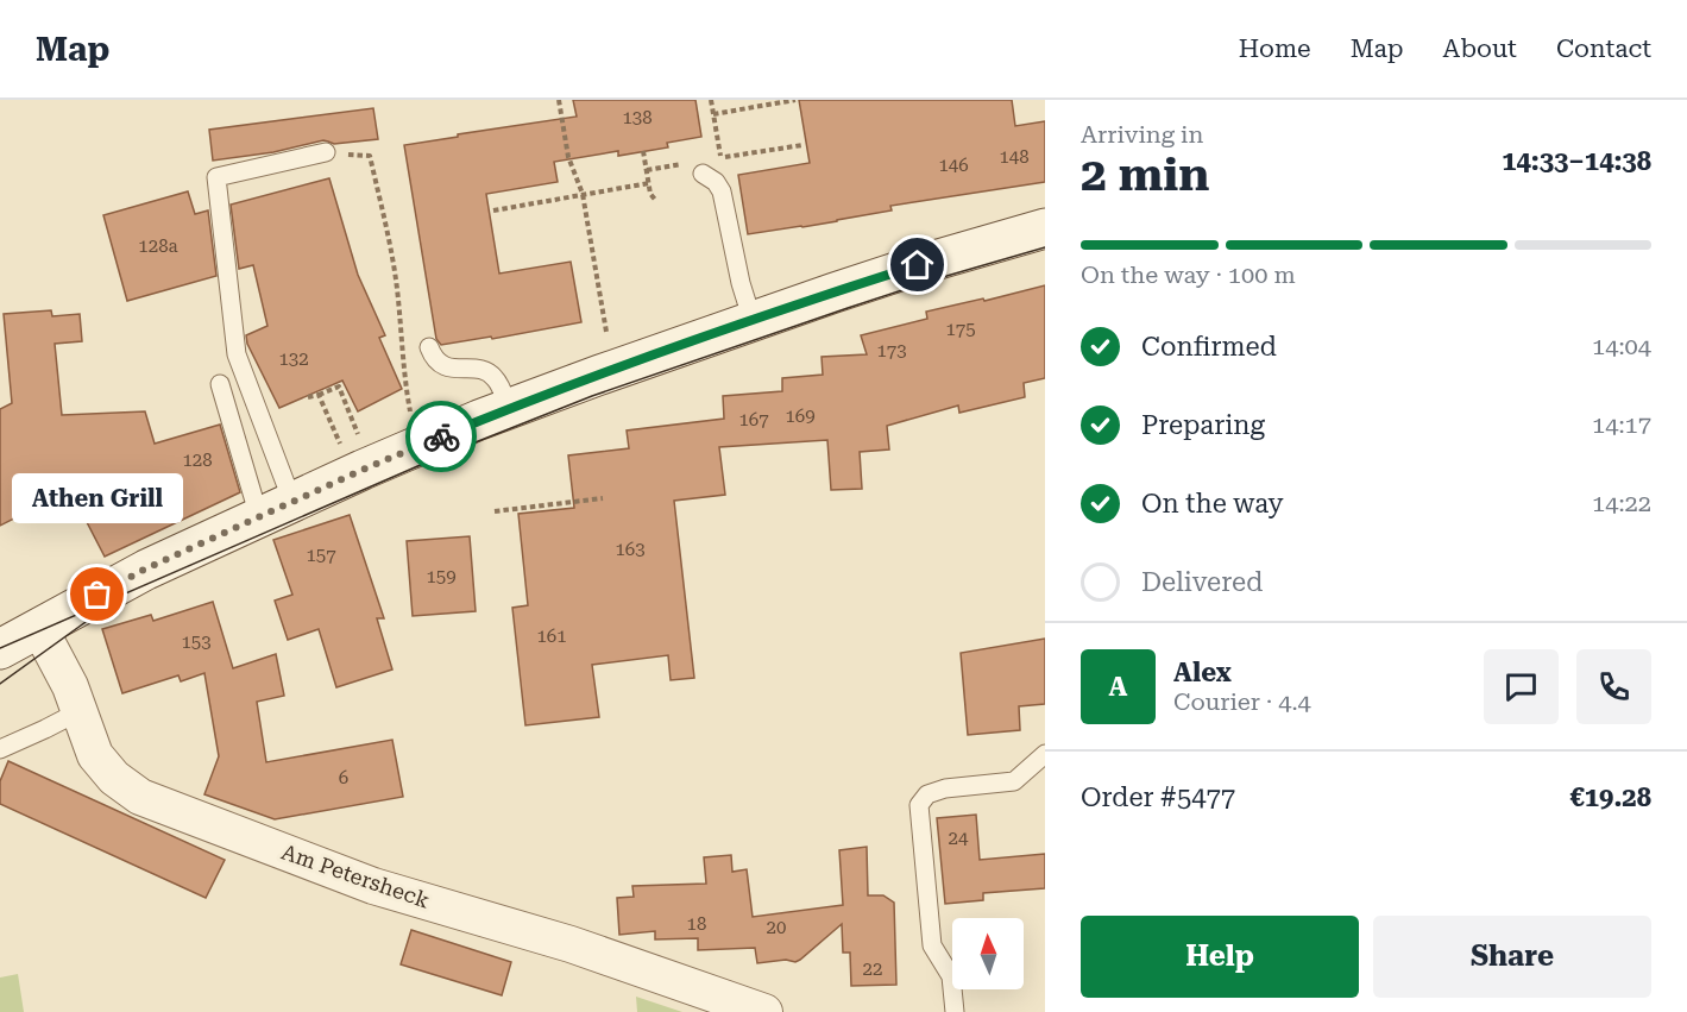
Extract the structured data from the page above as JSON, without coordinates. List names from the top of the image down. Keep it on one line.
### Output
{"streets":{"street":["Am Petersheck"]},"places":["Athen Grill"],"house_numbers":["138","148","146","128a","175","173","132","169","167","128","163","157","159","161","153","6","24","18","20","22"],"north":"top","page":{"header":"Map","nav":["Home","Map","About","Contact"],"heading":["2 min","Arriving in","14:33–14:38"],"panel":["Alex","Courier · 4.4","Order #5477","€19.28"],"bar":"On the way · 100 m","list":[["Confirmed","14:04"],["Preparing","14:17"],["On the way","14:22"],"Delivered"],"bubble":"Athen Grill","round":"A","buttons":["Help","Share"]}}
